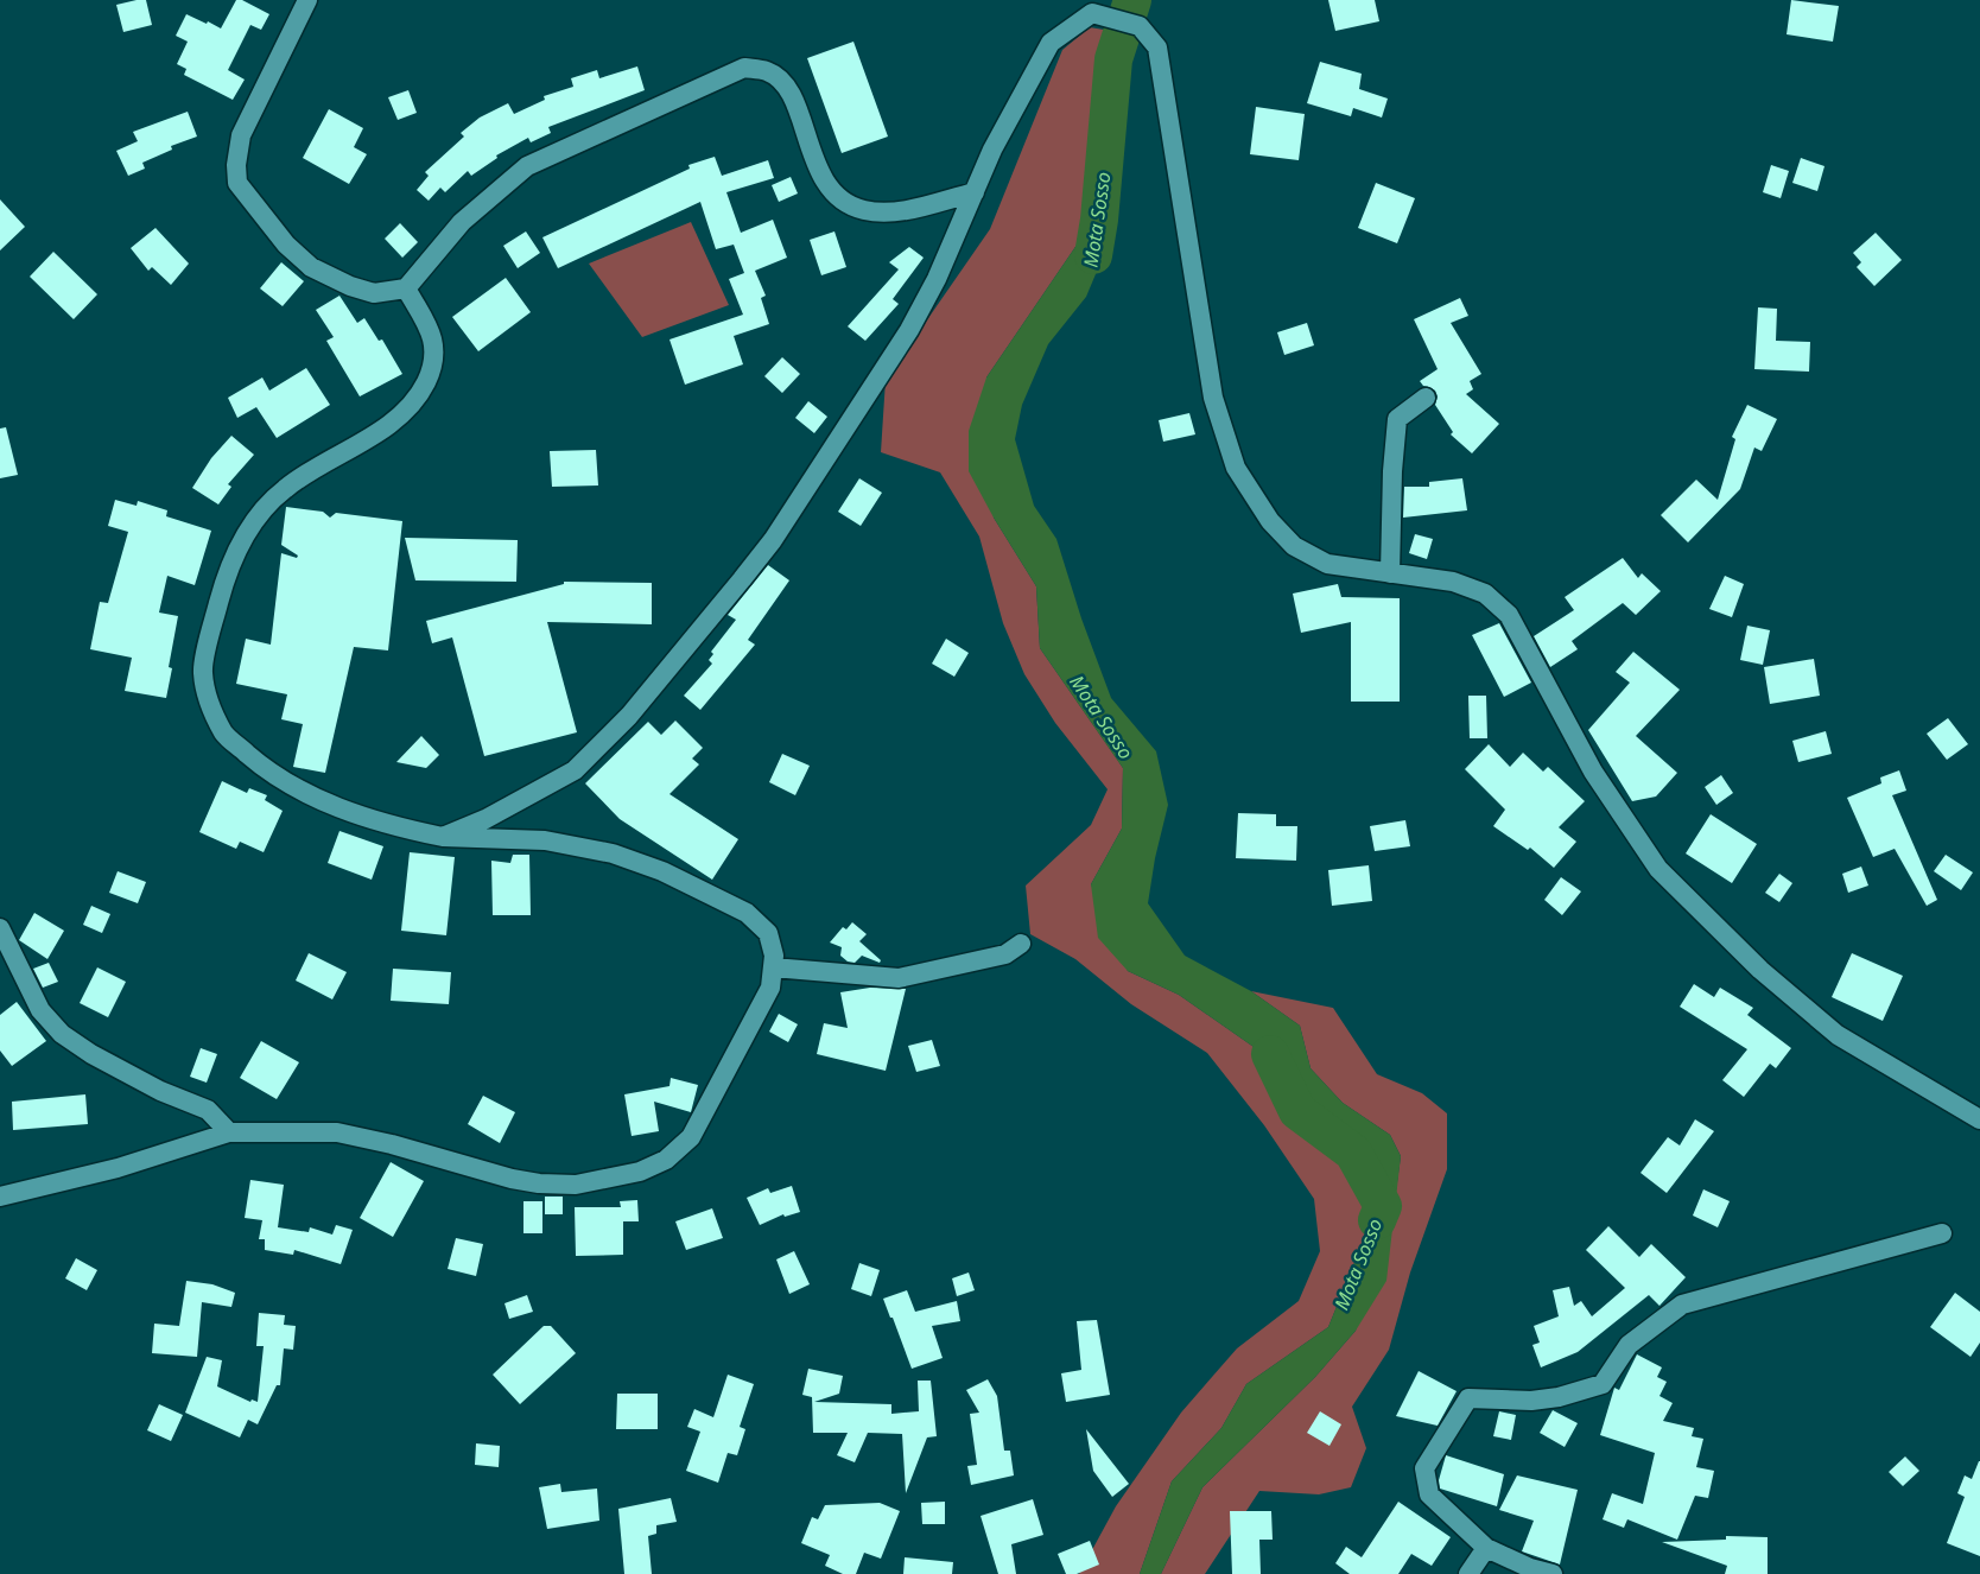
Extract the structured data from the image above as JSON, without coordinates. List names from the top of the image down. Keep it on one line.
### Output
{"water":["Mota Sosso"]}
